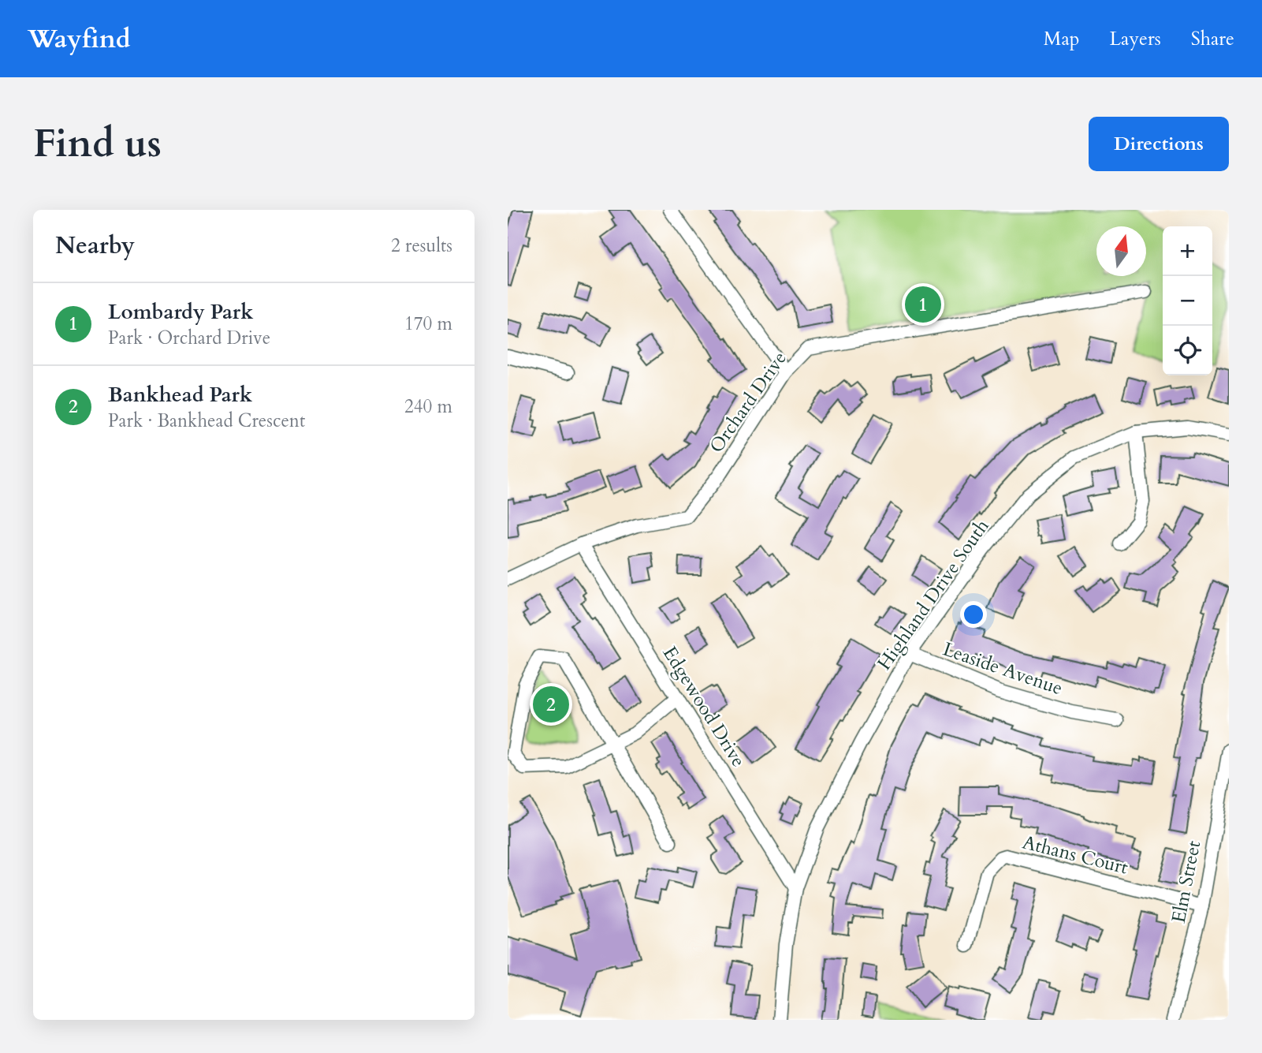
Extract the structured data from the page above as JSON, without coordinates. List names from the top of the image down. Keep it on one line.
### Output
{"streets":{"street":["Orchard Drive","Highland Drive South","Leaside Avenue","Edgewood Drive","Athans Court","Elm Street"]},"crossings":[["Orchard Drive","Edgewood Drive"],["Highland Drive South","Leaside Avenue"],["Highland Drive South","Edgewood Drive"],["Athans Court","Elm Street"]],"north":"top","page":{"header":"Wayfind","nav":["Map","Layers","Share"],"buttons":"Directions","title":"Find us","heading":["Nearby","2 results"],"map_buttons":["+","−"],"list":[{"mark":"1","name":"Lombardy Park","note":"Park · Orchard Drive","value":"170 m"},{"mark":"2","name":"Bankhead Park","note":"Park · Bankhead Crescent","value":"240 m"}],"pins":["1","2"]}}
